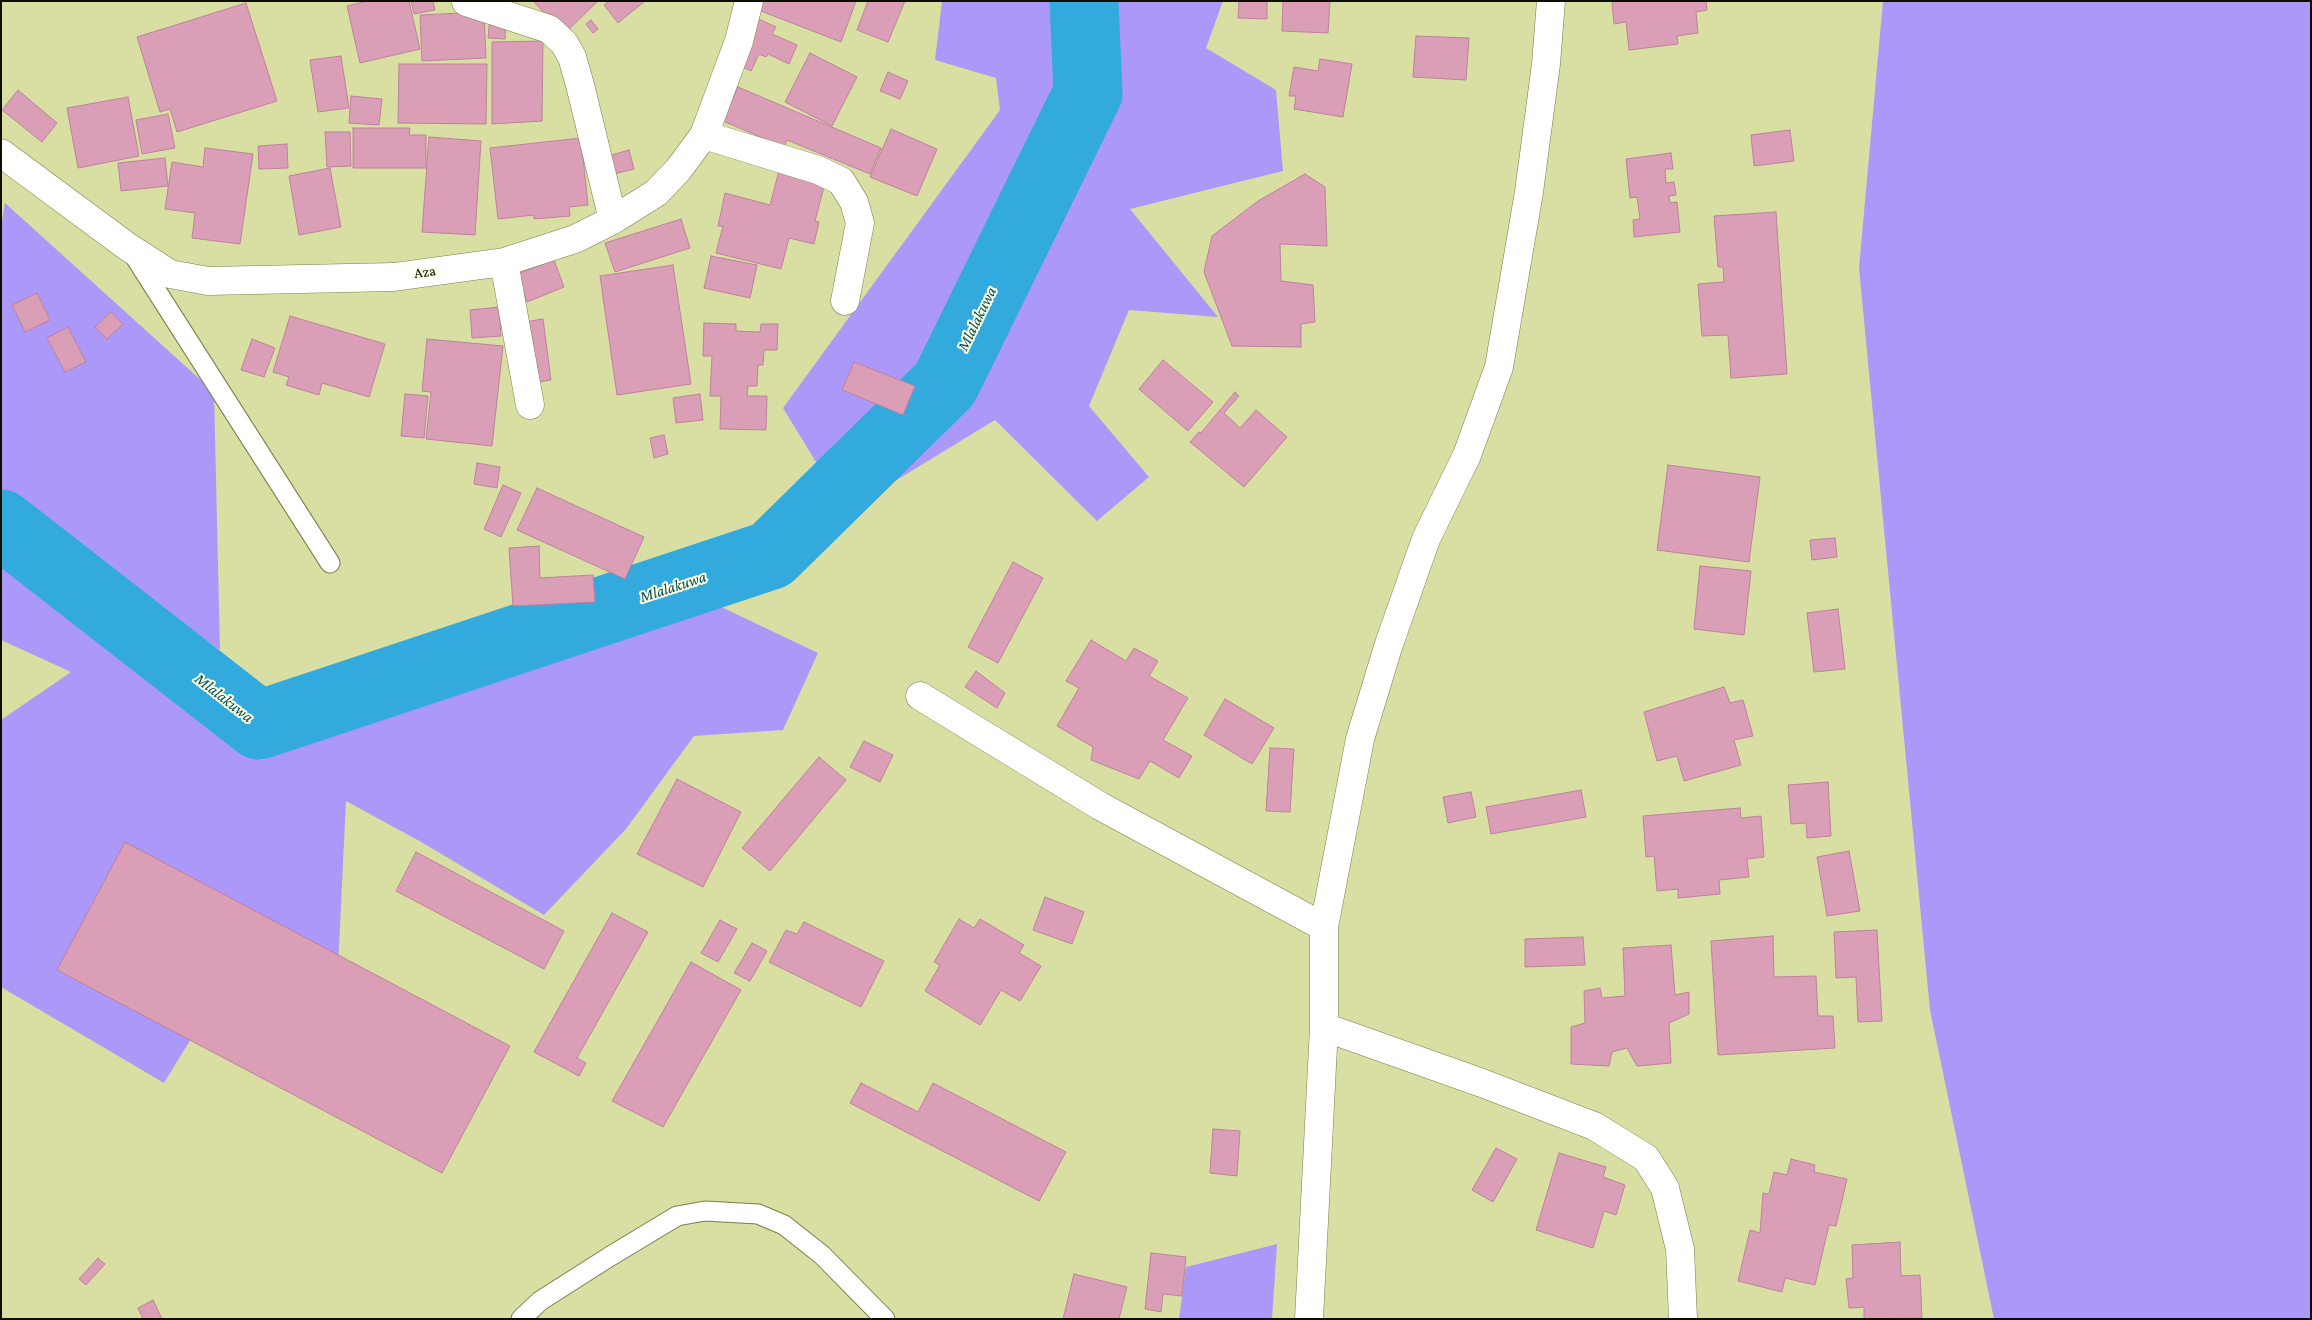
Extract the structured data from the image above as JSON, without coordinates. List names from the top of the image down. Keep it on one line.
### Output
{"streets":{"street":["Aza"]},"water":["Mlalakuwa"]}
